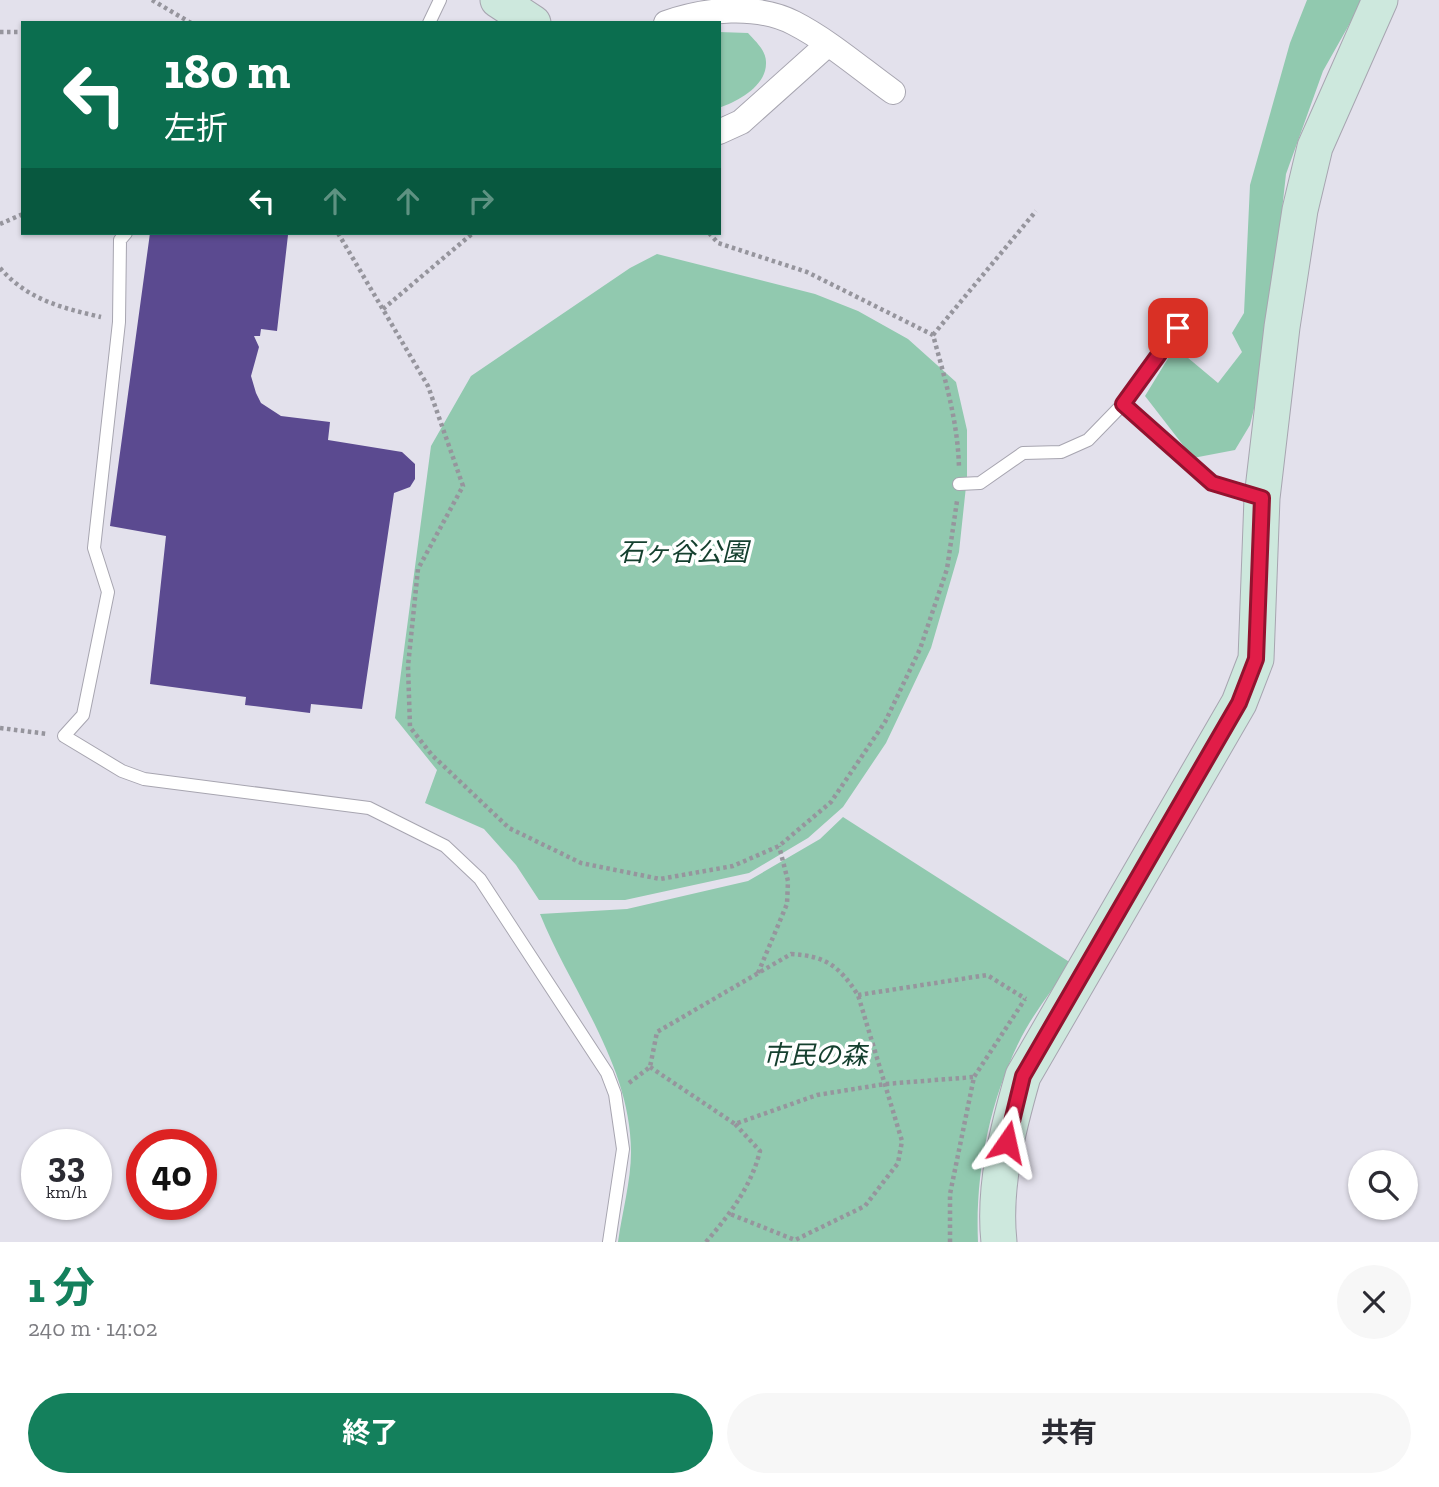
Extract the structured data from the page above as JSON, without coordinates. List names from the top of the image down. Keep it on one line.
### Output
{"parks":["石ヶ谷公園","市民の森"],"page":{"turn":["180 m","左折"],"speed":"33 km/h","limit":"40","heading":["1 分","240 m · 14:02"],"buttons":["終了","共有"]}}
